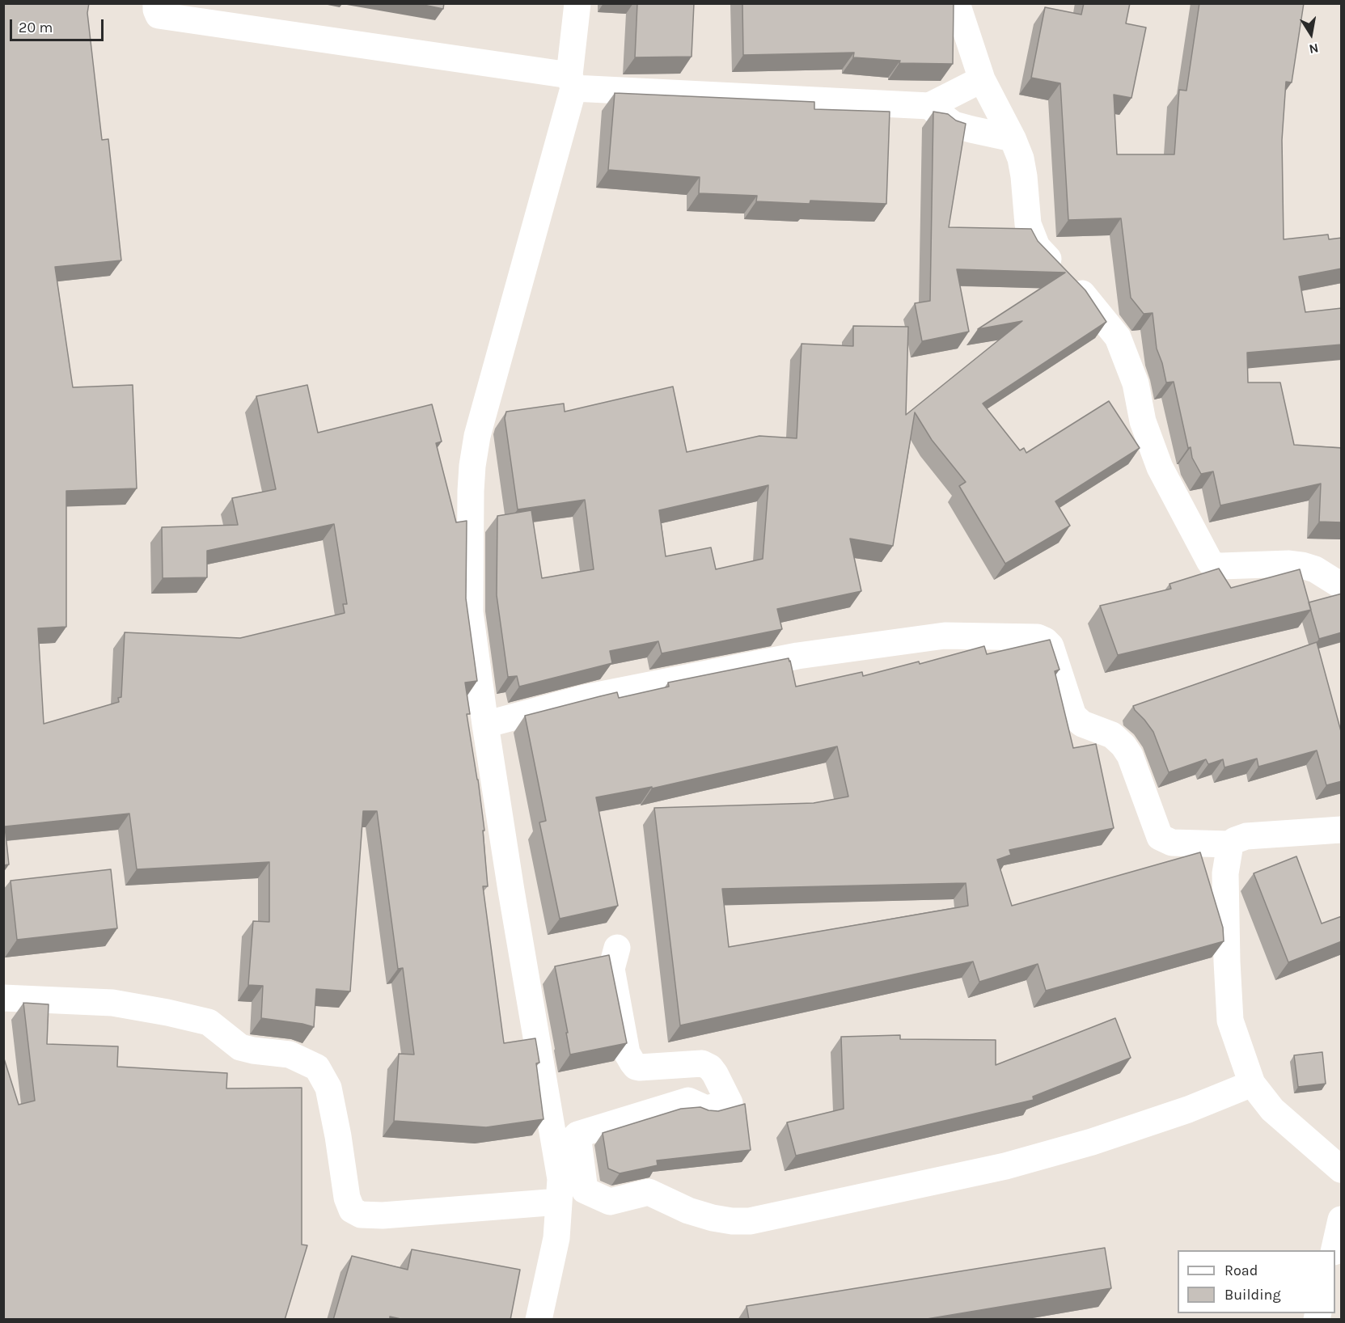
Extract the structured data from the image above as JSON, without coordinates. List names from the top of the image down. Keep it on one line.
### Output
{"legend":["Road","Building"],"scale_bar":"20 m","north":"bottom"}
